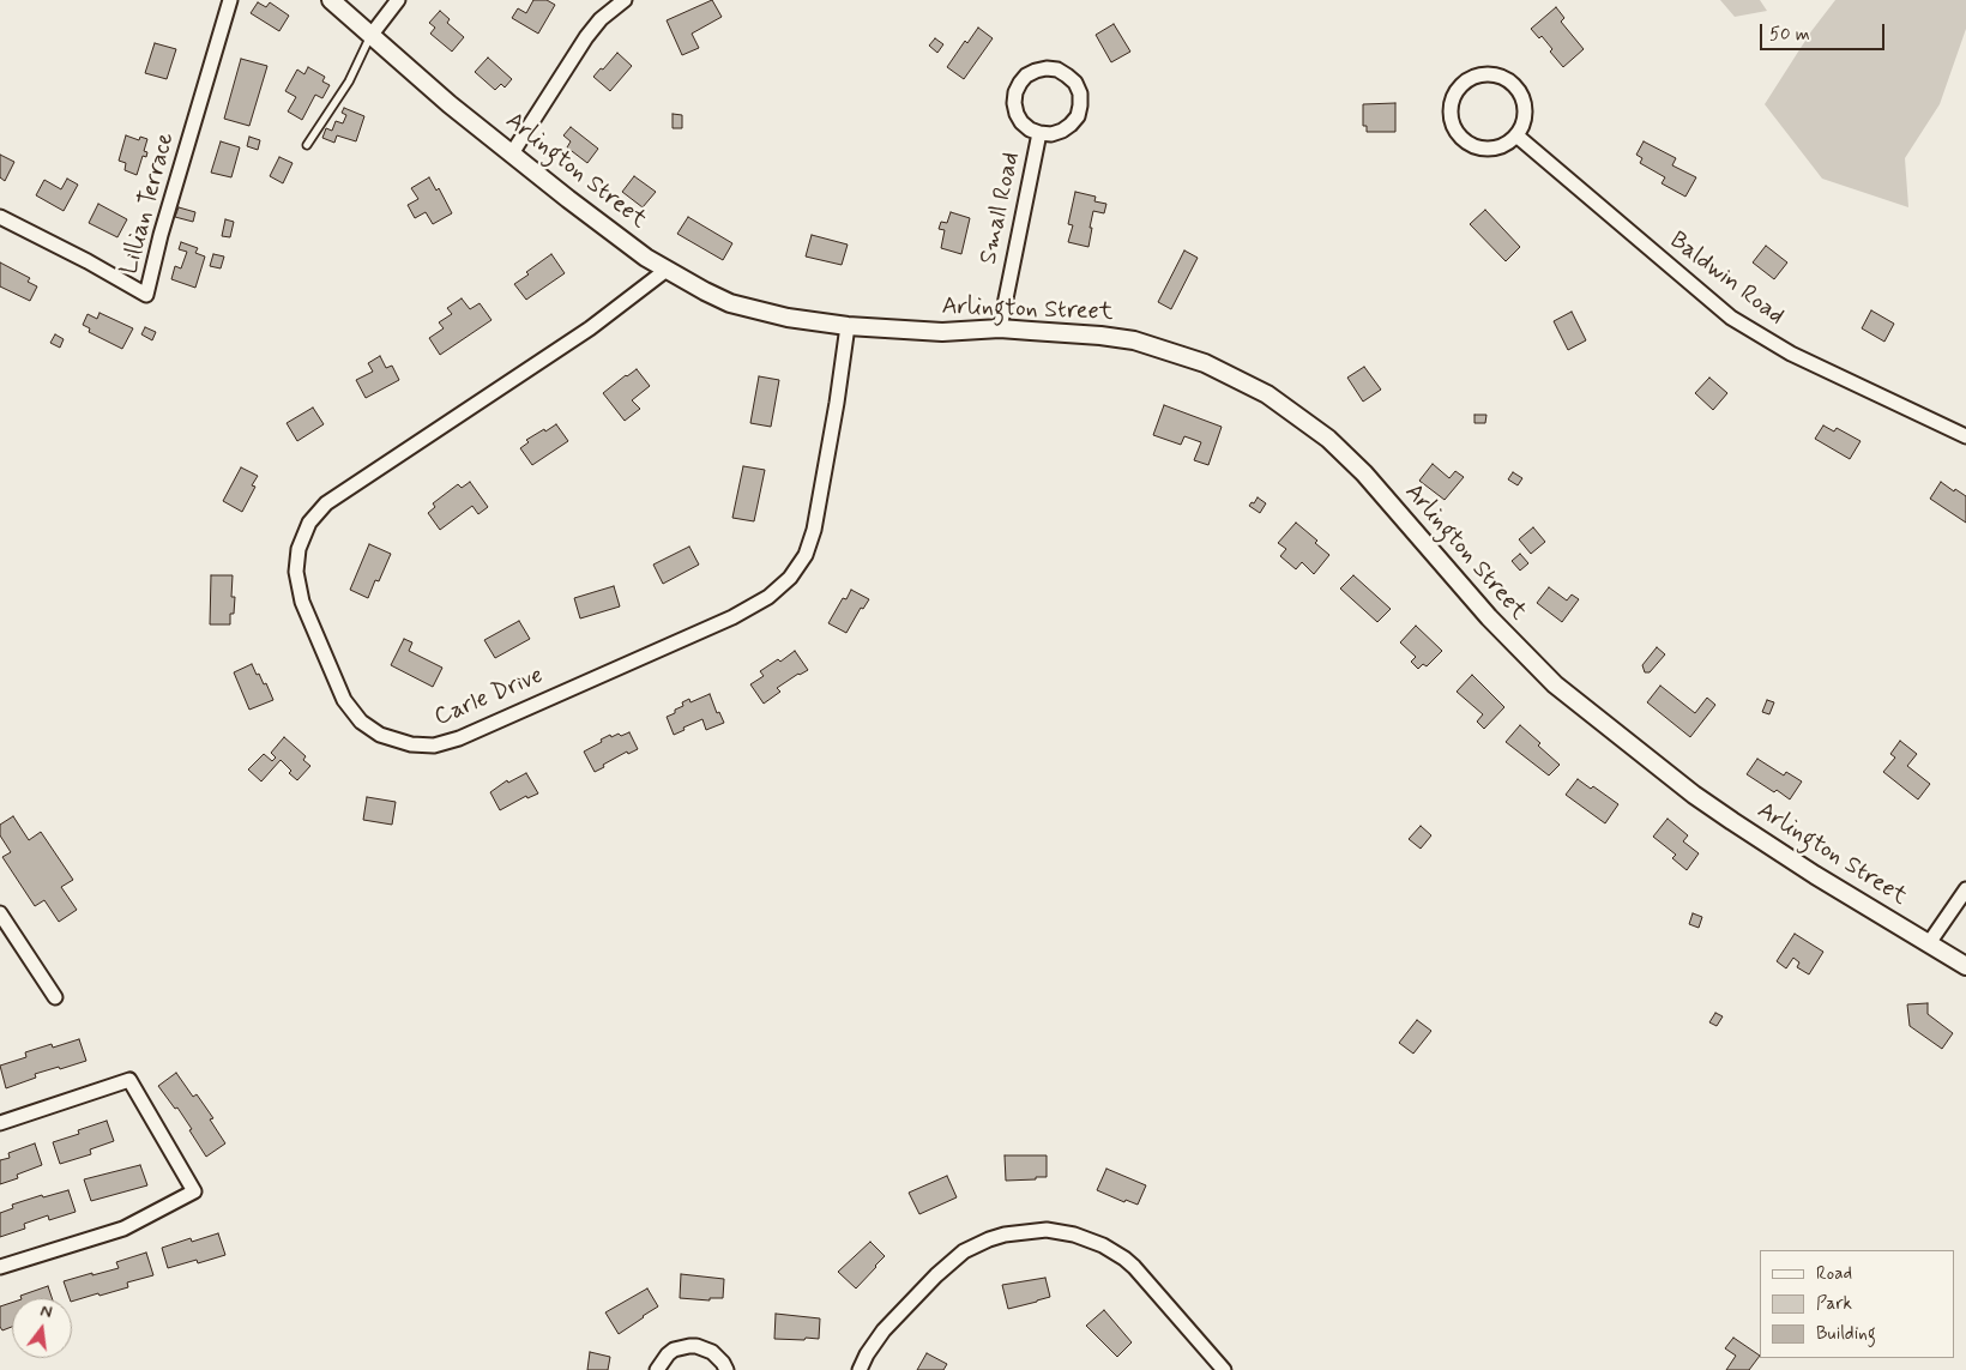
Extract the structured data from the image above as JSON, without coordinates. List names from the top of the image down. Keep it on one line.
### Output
{"streets":{"street":["Arlington Street","Lillian Terrace","Small Road","Baldwin Road","Carle Drive"]},"crossings":[["Arlington Street","Small Road"],["Arlington Street","Carle Drive"]],"legend":["Road","Park","Building"],"scale_bar":"50 m","north":"top"}
